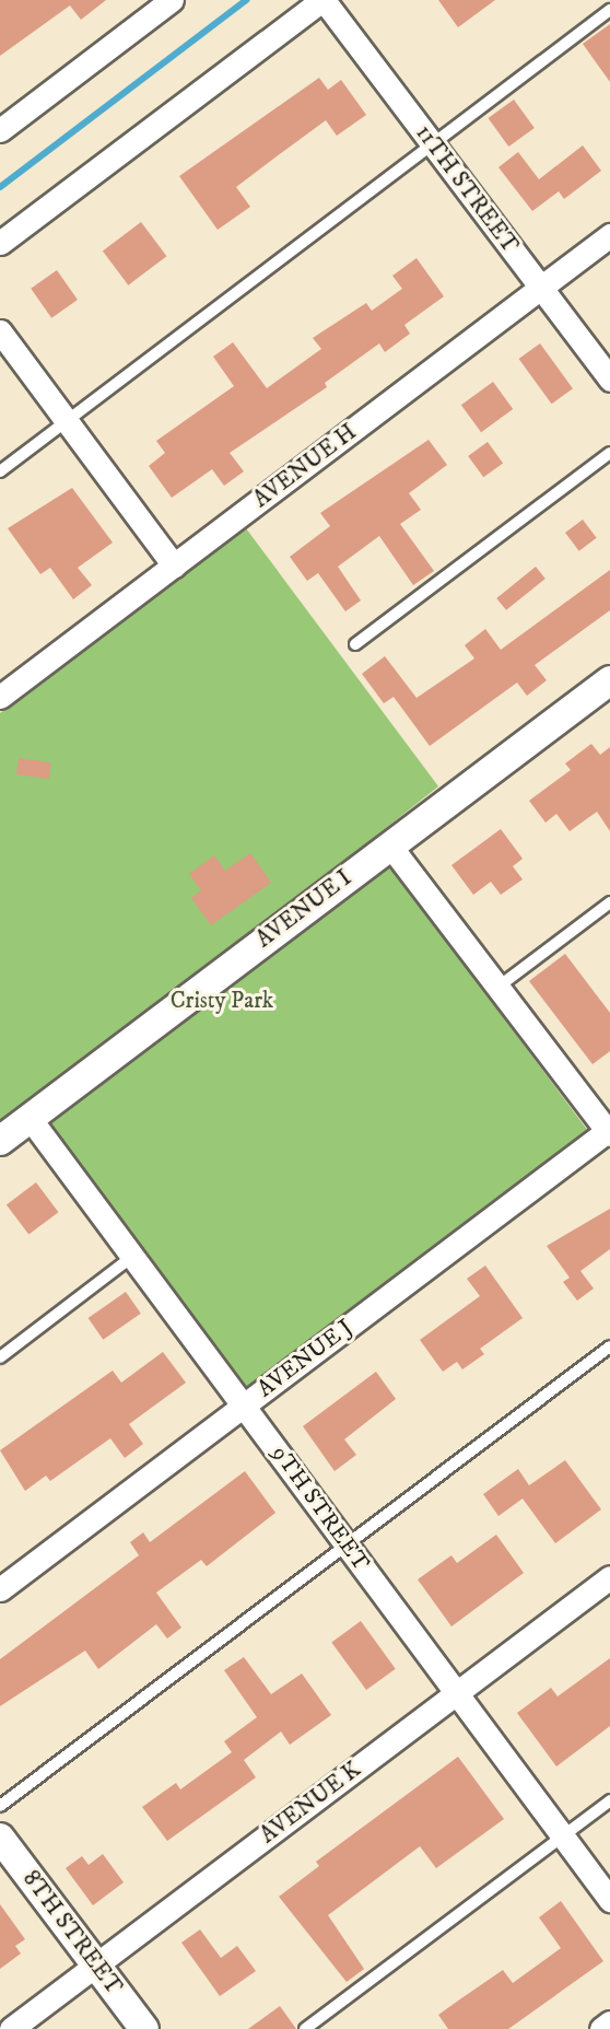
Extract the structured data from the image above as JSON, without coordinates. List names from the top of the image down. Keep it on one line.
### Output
{"streets":{"street":["11TH STREET","AVENUE H","AVENUE I","AVENUE J","9TH STREET","AVENUE K","8TH STREET"]},"crossings":[["11TH STREET","AVENUE H"],["AVENUE I","9TH STREET"],["AVENUE J","9TH STREET"],["9TH STREET","AVENUE K"],["AVENUE K","8TH STREET"]],"parks":["Cristy Park"]}
